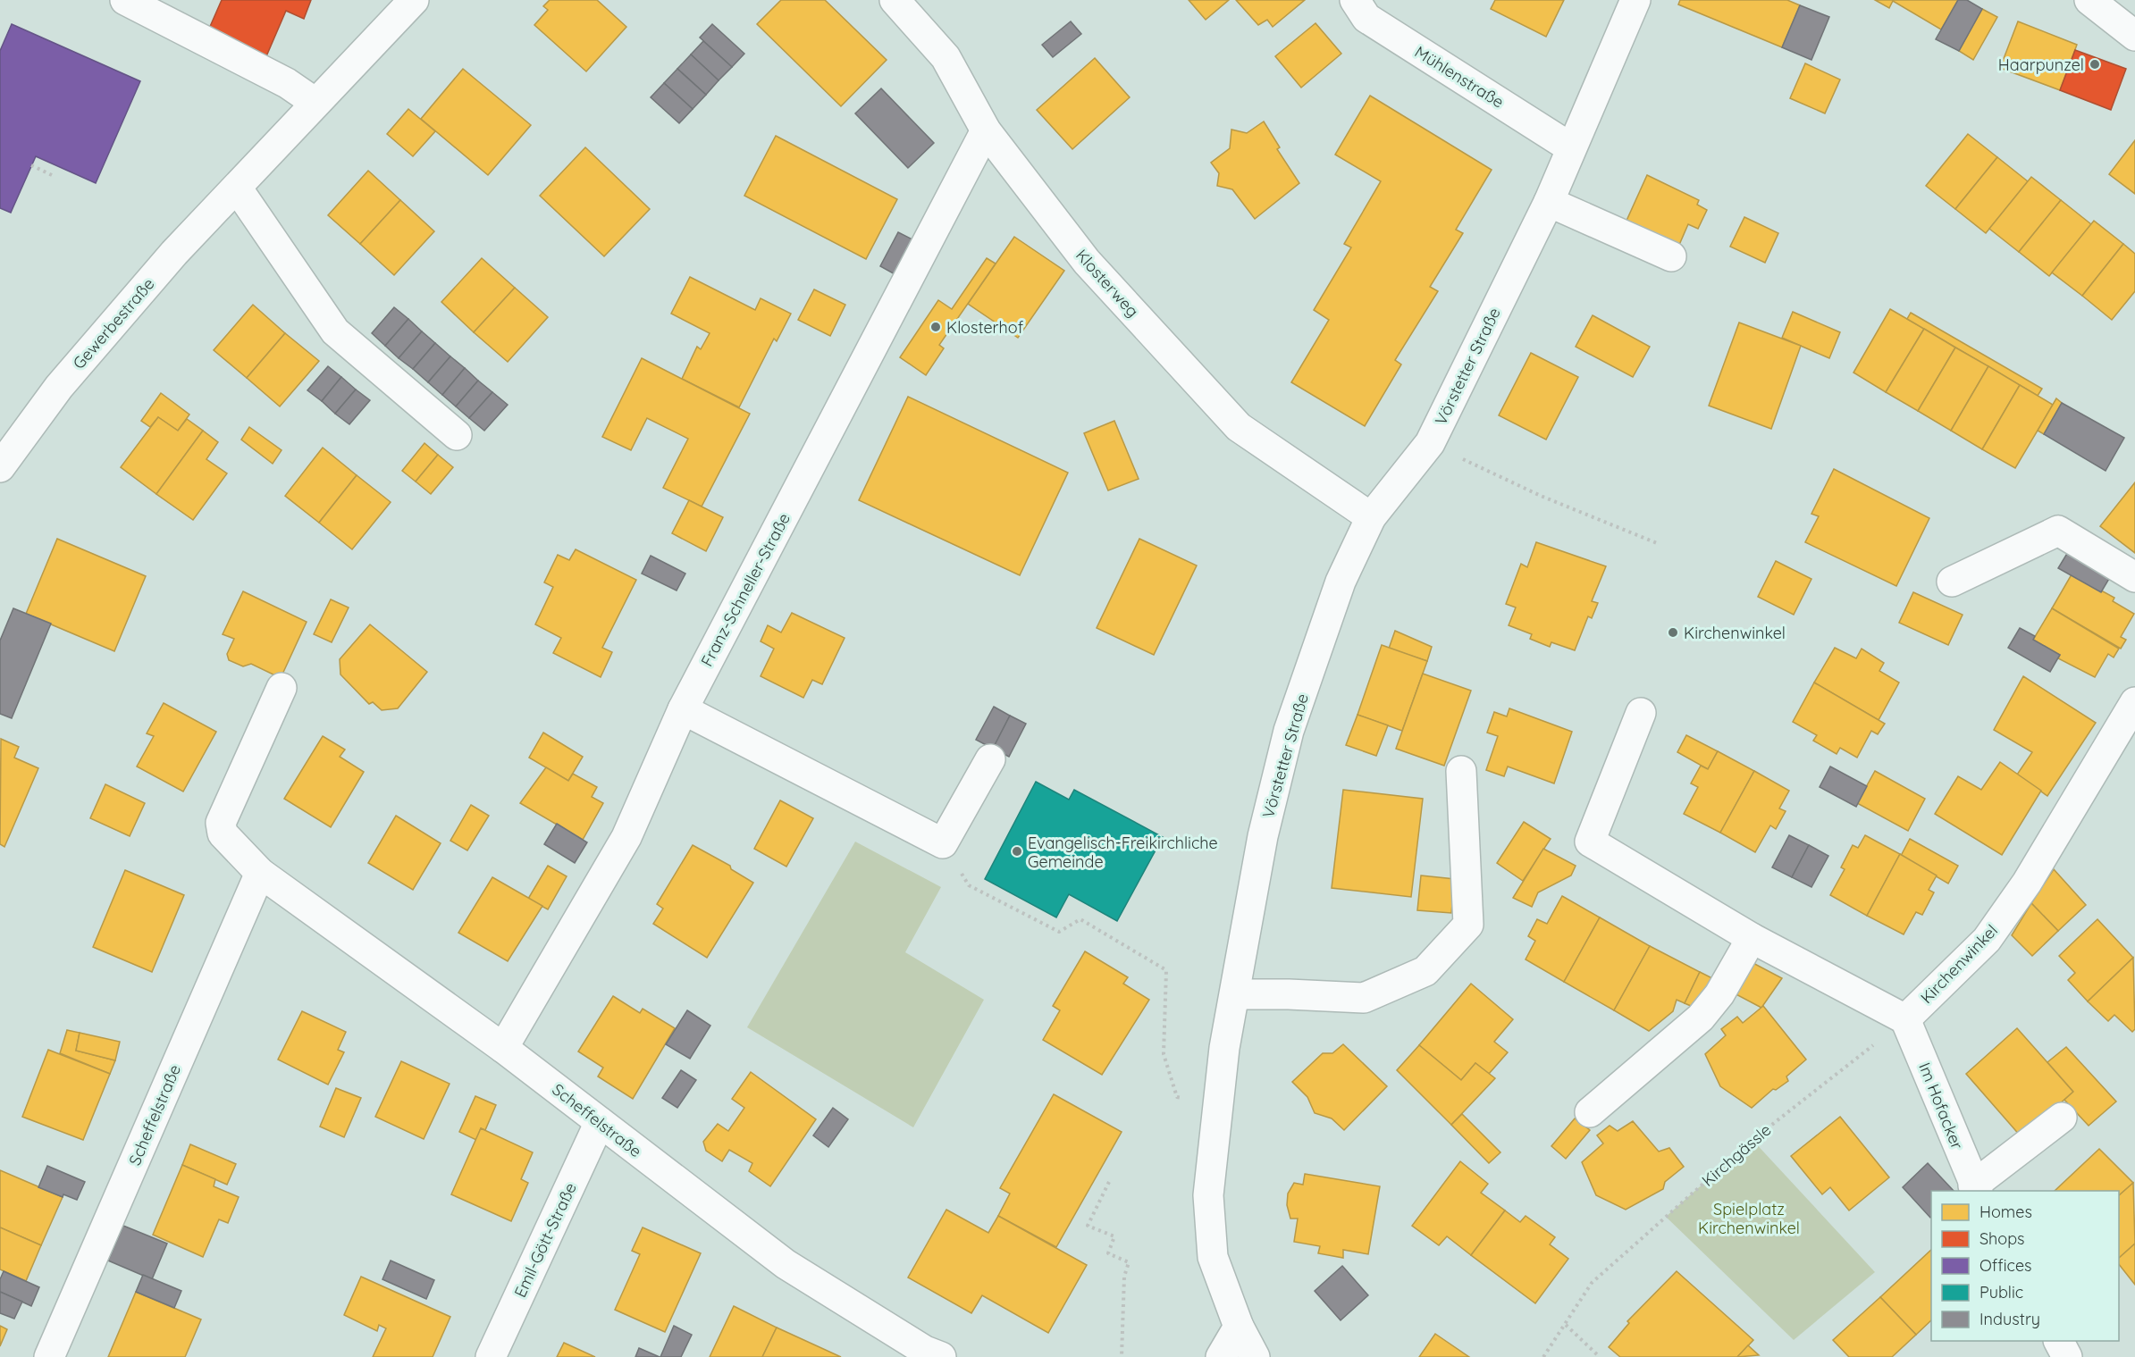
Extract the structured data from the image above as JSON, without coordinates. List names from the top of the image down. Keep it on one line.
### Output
{"streets":{"street":["Mühlenstraße","Klosterweg","Gewerbestraße","Vörstetter Straße","Franz-Schneller-Straße","Kirchenwinkel","Im Hofacker","Scheffelstraße","Emil-Gött-Straße"],"path":["Kirchgässle"]},"crossings":[["Mühlenstraße","Vörstetter Straße"],["Klosterweg","Vörstetter Straße"],["Klosterweg","Franz-Schneller-Straße"],["Franz-Schneller-Straße","Scheffelstraße"],["Kirchenwinkel","Im Hofacker"],["Kirchenwinkel","Kirchgässle"],["Im Hofacker","Kirchgässle"],["Scheffelstraße","Emil-Gött-Straße"]],"parks":["Spielplatz Kirchenwinkel"],"places":["Haarpunzel","Klosterhof","Kirchenwinkel","Evangelisch-Freikirchliche Gemeinde"],"legend":["Homes","Shops","Offices","Public","Industry"]}
